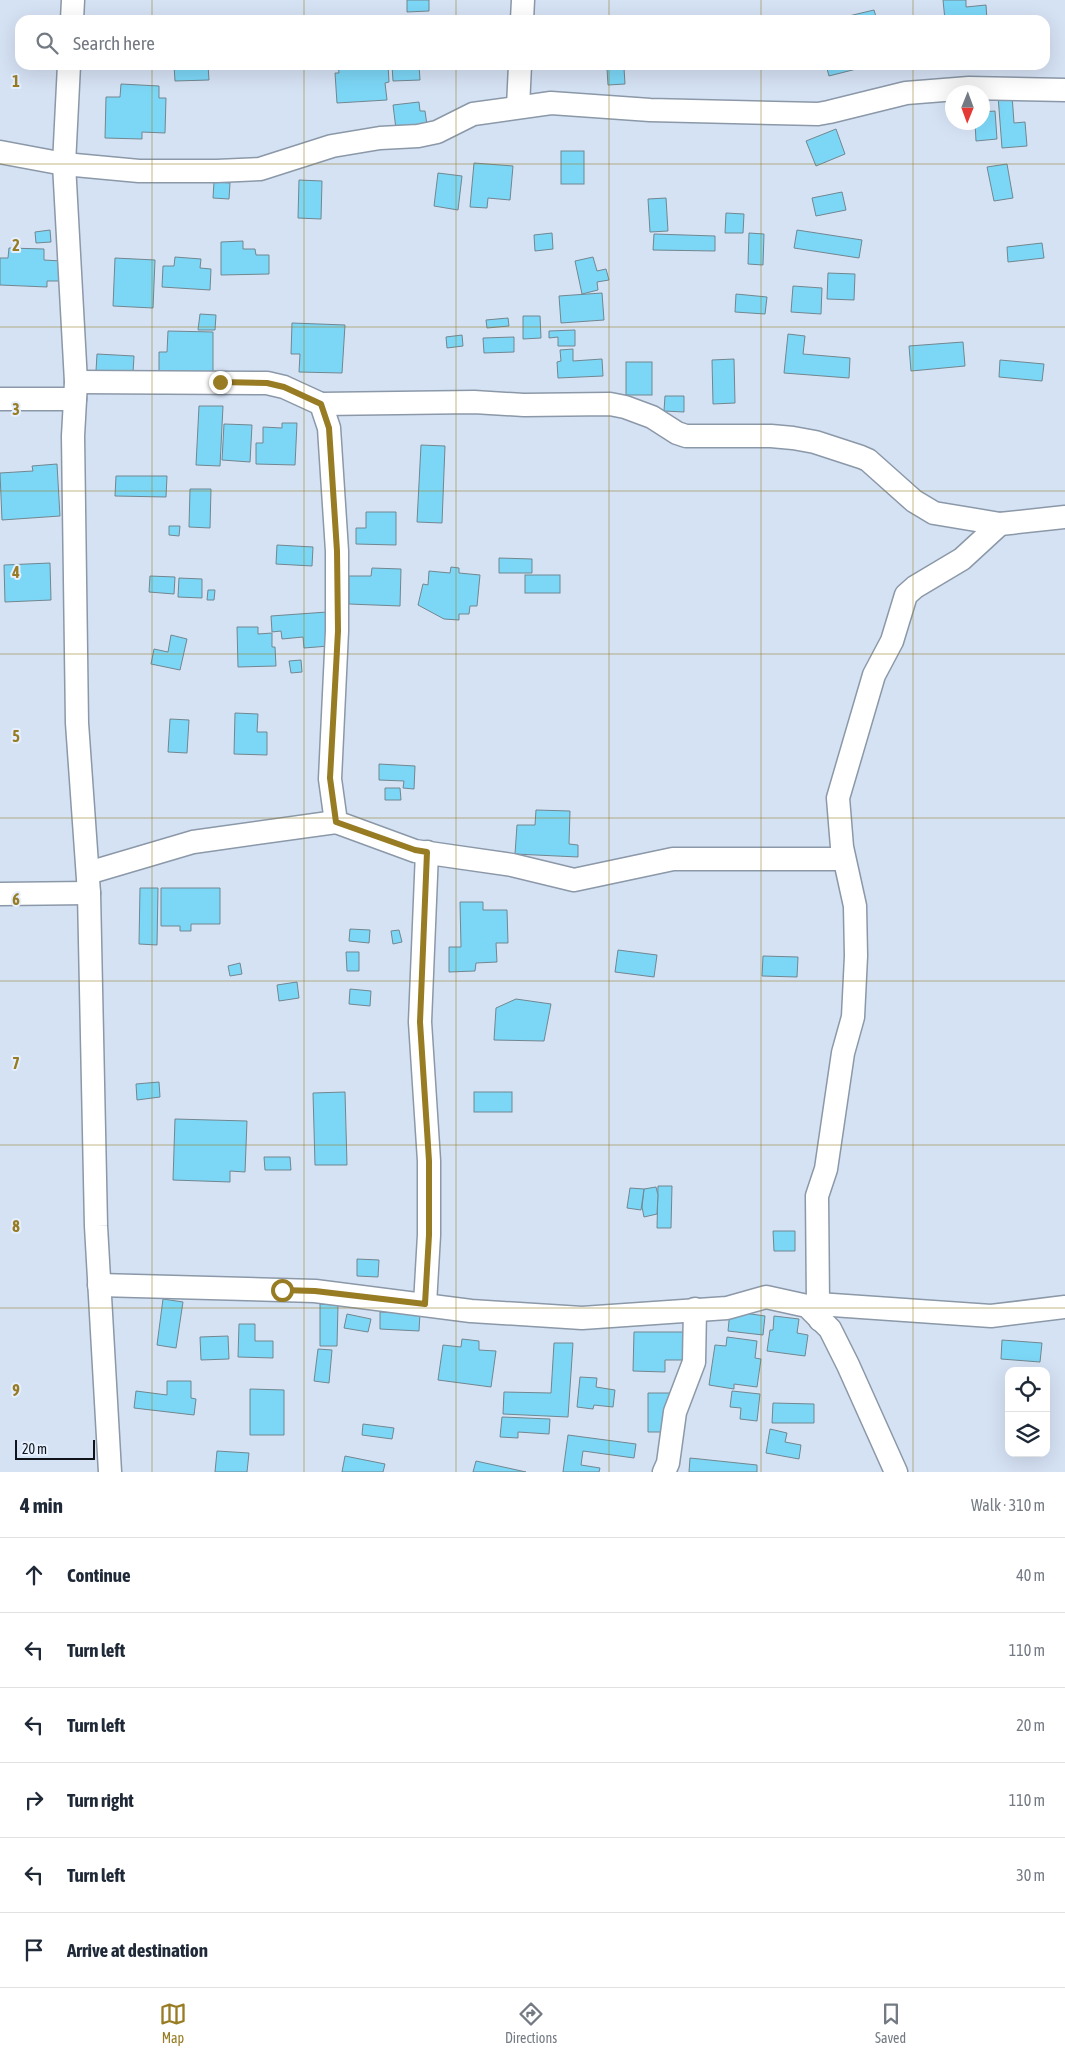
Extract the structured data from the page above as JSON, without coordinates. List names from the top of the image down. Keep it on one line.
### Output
{"scale_bar":"20 m","north":"bottom","page":{"search":"Search here","scale":"20 m","heading":["4 min","Walk · 310 m"],"list":[["Continue","40 m"],["Turn left","110 m"],["Turn left","20 m"],["Turn right","110 m"],["Turn left","30 m"],"Arrive at destination"],"nav":["Map","Directions","Saved"]},"grid":{"rows":["1","2","3","4","5","6","7","8","9"]}}
